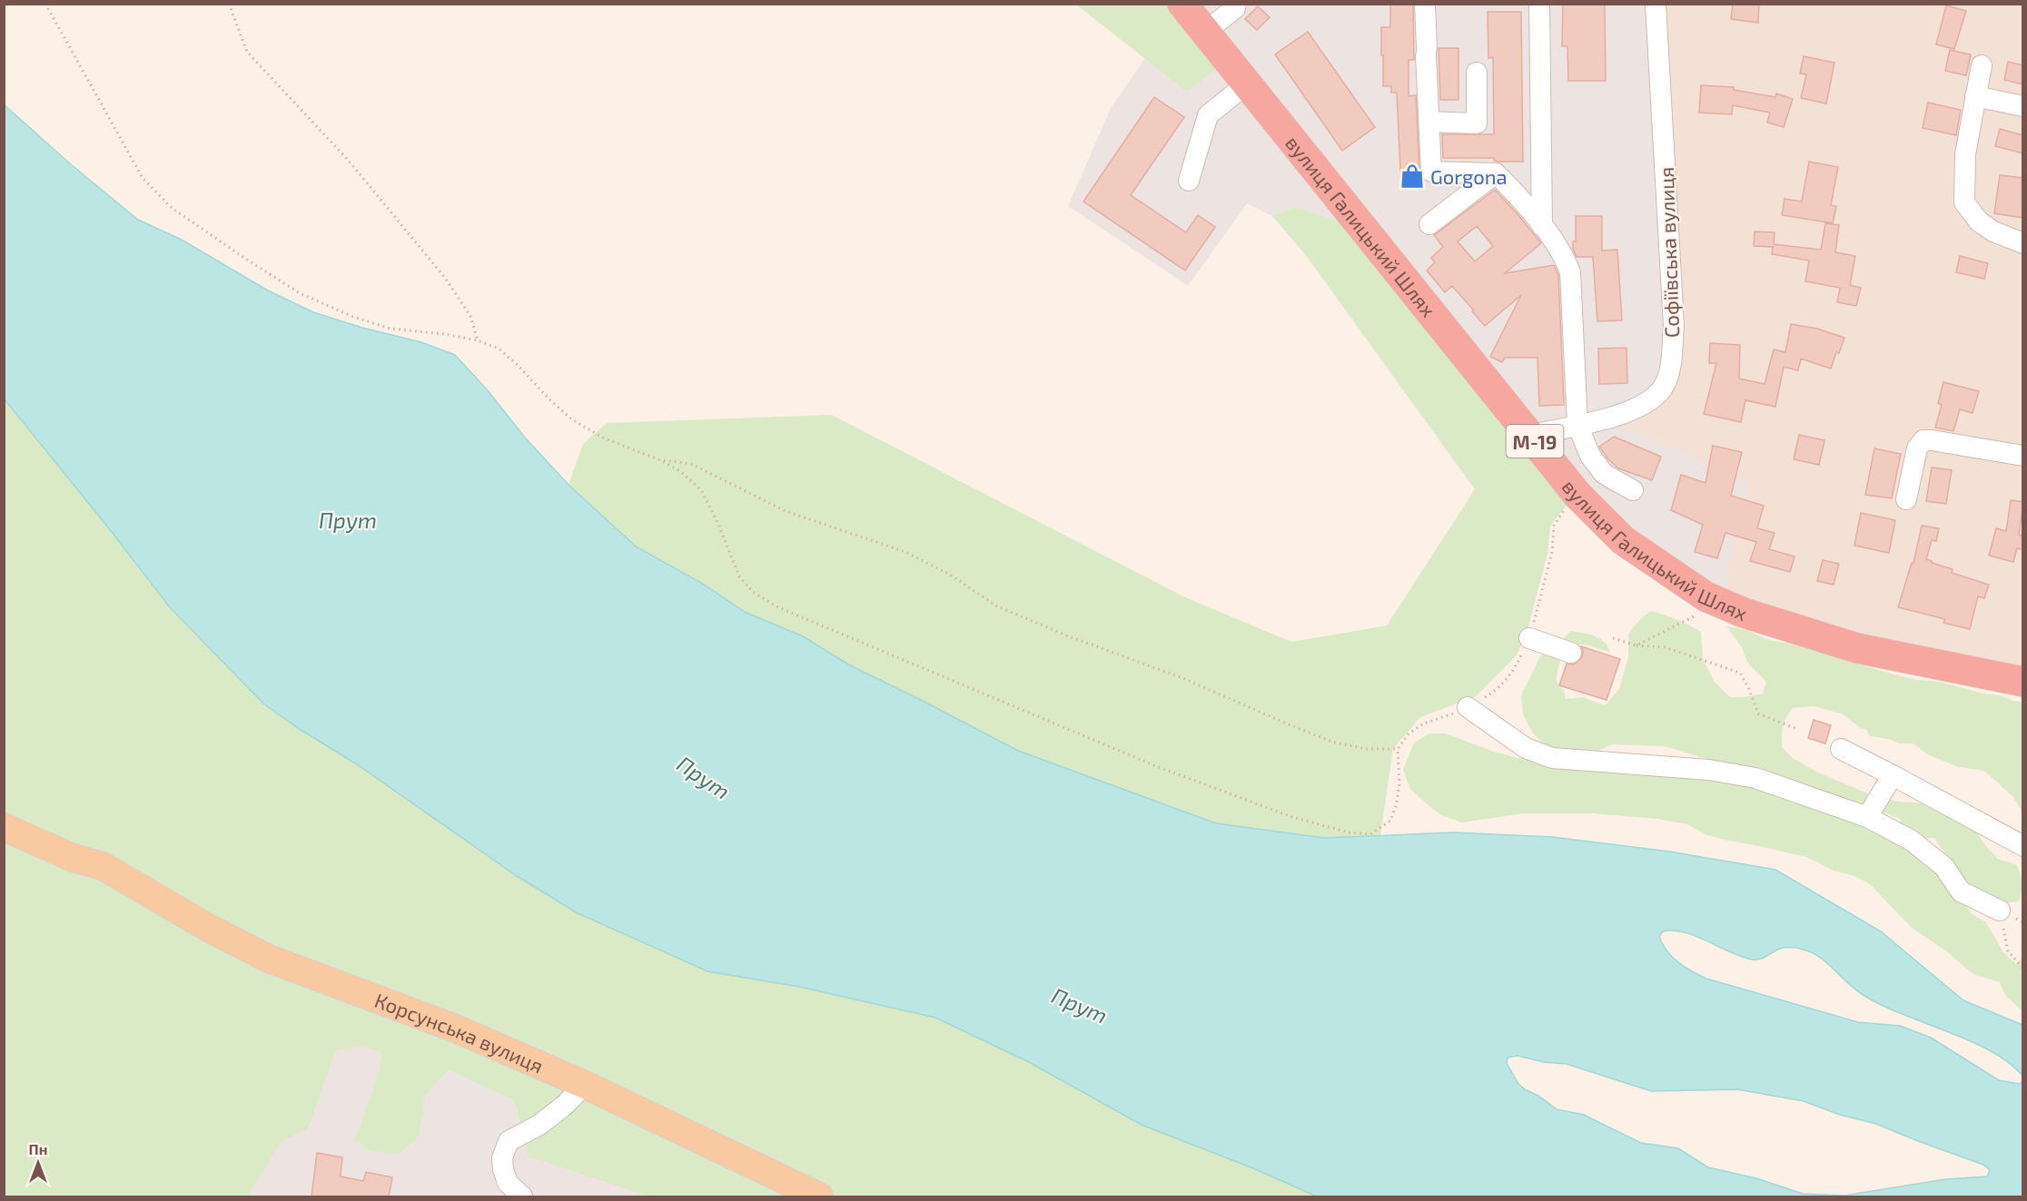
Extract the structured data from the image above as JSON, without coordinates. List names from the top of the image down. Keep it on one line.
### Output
{"streets":{"highway":["вулиця Галицький Шлях","М-19"],"main road":["Корсунська вулиця"],"street":["Софіївська вулиця"]},"crossings":[["вулиця Галицький Шлях","Софіївська вулиця"]],"water":["Прут"],"places":{"shop":["Gorgona"]},"north":"top"}
